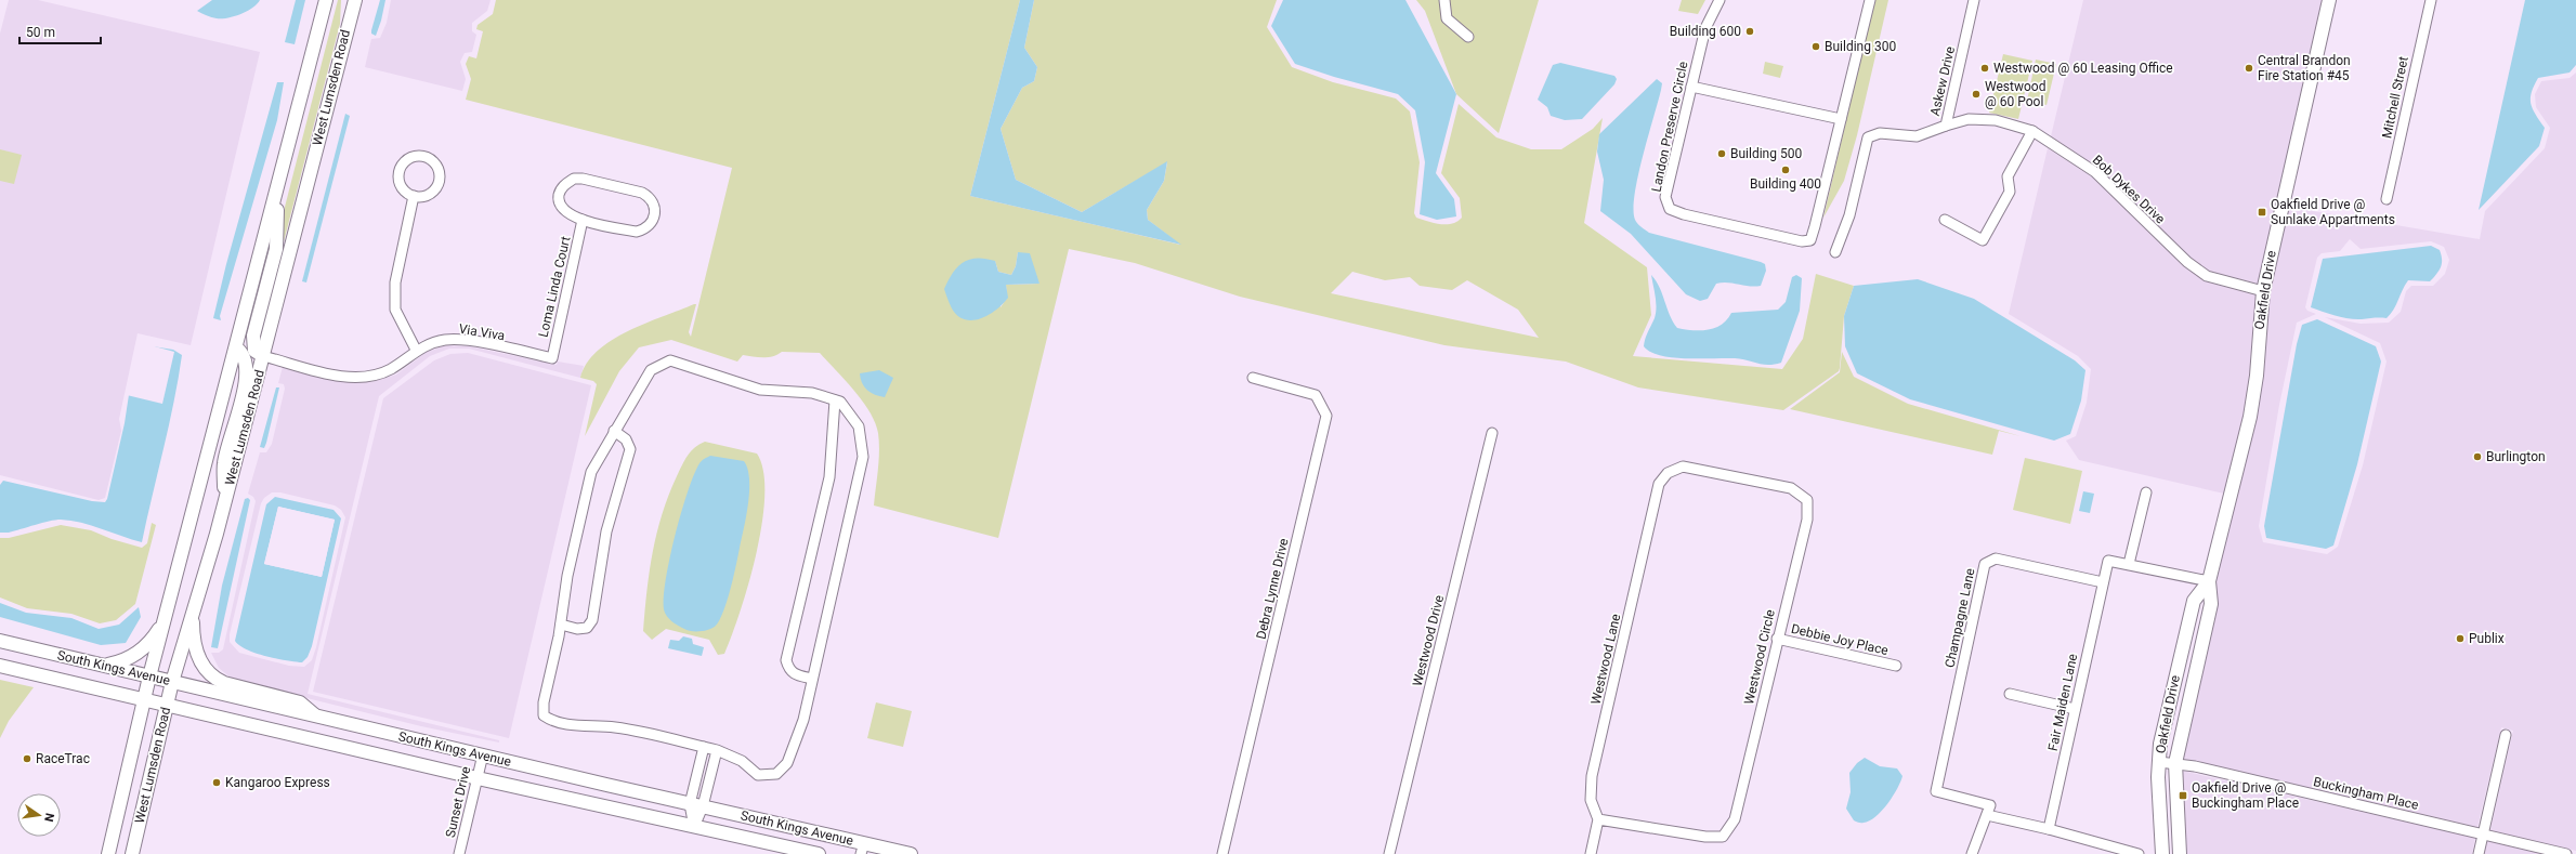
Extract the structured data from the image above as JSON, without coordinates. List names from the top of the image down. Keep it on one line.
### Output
{"streets":{"main road":["West Lumsden Road","Oakfield Drive","South Kings Avenue"],"street":["Askew Drive","Mitchell Street","Landon Preserve Circle","Bob Dykes Drive","Loma Linda Court","Via Viva","Debra Lynne Drive","Champagne Lane","Debbie Joy Place","Westwood Drive","Westwood Circle","Westwood Lane","Fair Maiden Lane","Buckingham Place","Sunset Drive"]},"crossings":[["Askew Drive","Bob Dykes Drive"],["West Lumsden Road","Via Viva"],["West Lumsden Road","South Kings Avenue"],["Bob Dykes Drive","Oakfield Drive"],["Loma Linda Court","Via Viva"],["Oakfield Drive","Buckingham Place"],["Champagne Lane","Fair Maiden Lane"],["Debbie Joy Place","Westwood Circle"],["Westwood Circle","Westwood Lane"],["South Kings Avenue","Sunset Drive"]],"places":{"other":["Building 600","Building 300","Westwood @ 60 Leasing Office","Central Brandon Fire Station #45","Westwood @ 60 Pool","Building 500","Building 400","Burlington","Publix","RaceTrac","Kangaroo Express"],"transit":["Oakfield Drive @ Sunlake Appartments","Oakfield Drive @ Buckingham Place"]},"scale_bar":"50 m","north":"right"}
